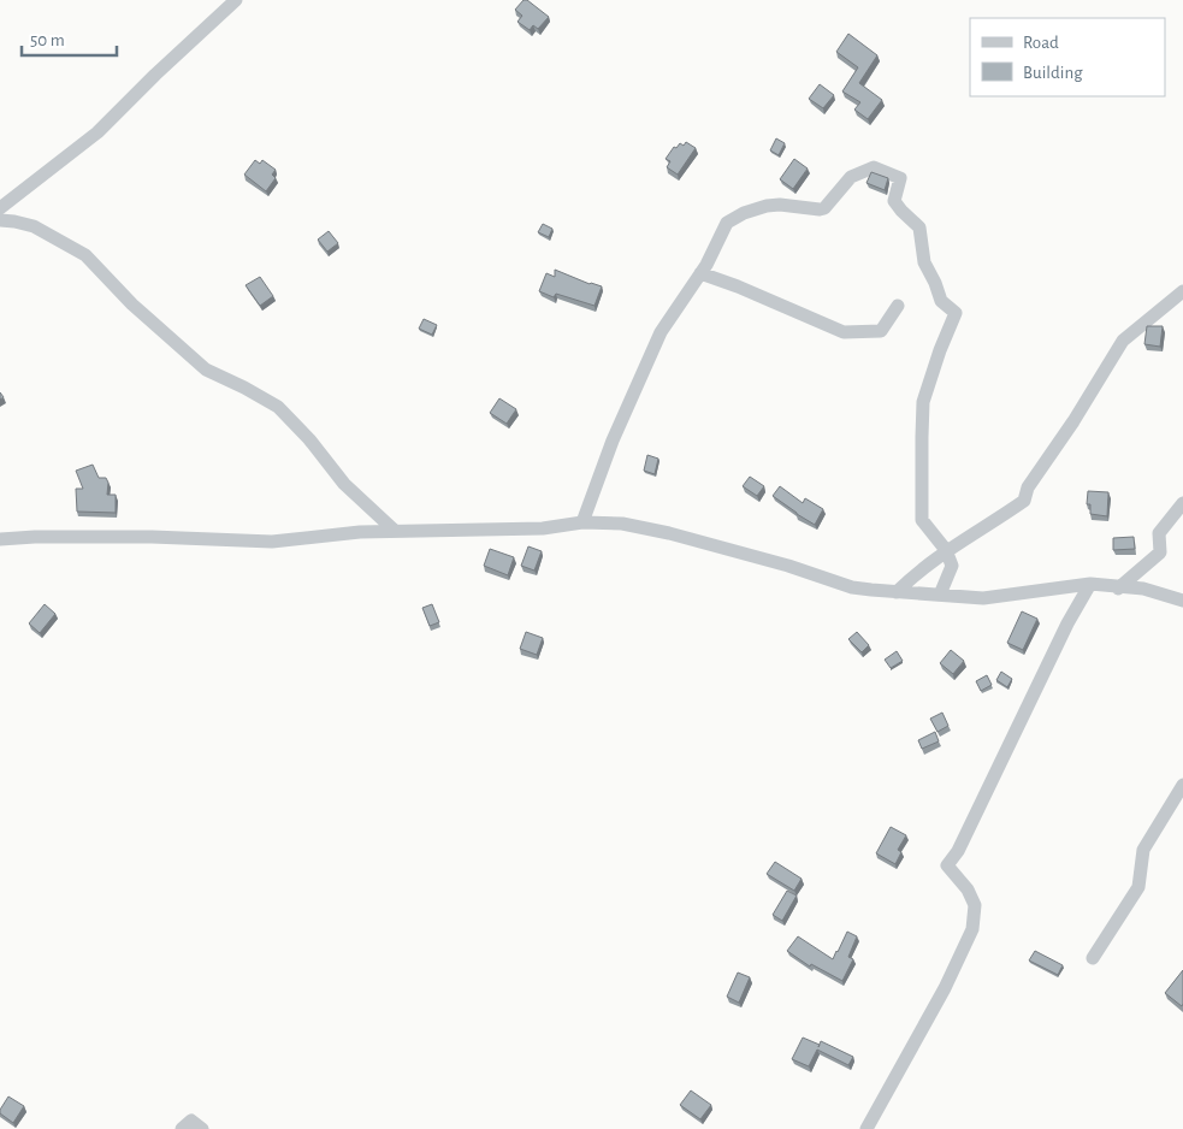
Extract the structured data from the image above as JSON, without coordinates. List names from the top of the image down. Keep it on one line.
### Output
{"legend":["Road","Building"],"scale_bar":"50 m"}
